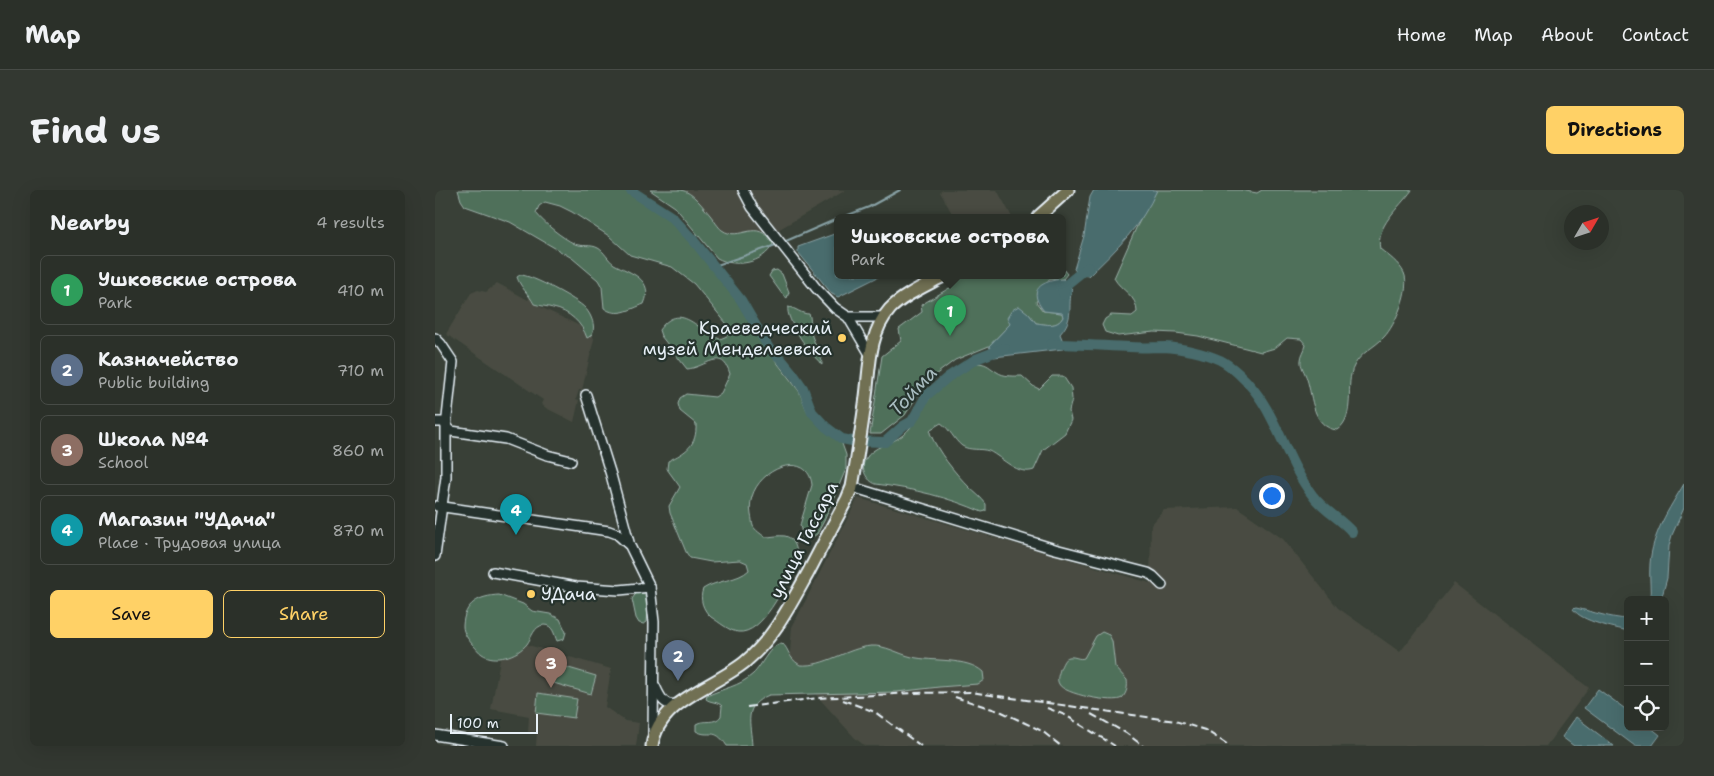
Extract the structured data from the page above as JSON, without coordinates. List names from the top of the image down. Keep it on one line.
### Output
{"streets":{"main road":["улица Гассара"]},"water":["Тойма"],"places":["Краеведческий музей Менделеевска","УДача"],"scale_bar":"100 m","north":"top right","page":{"header":"Map","nav":["Home","Map","About","Contact"],"buttons":["Directions",["Save","Share"]],"title":"Find us","heading":["Nearby","4 results"],"popup":["Ушковские острова","Park"],"list":[{"mark":"1","name":"Ушковские острова","note":"Park","value":"410 m"},{"mark":"2","name":"Казначейство","note":"Public building","value":"710 m"},{"mark":"3","name":"Школа №4","note":"School","value":"860 m"},{"mark":"4","name":"Магазин \"УДача\"","note":"Place · Трудовая улица","value":"870 m"}],"pins":["1","4","2","3"],"map_buttons":["+","−"],"scale":"100 m"}}
